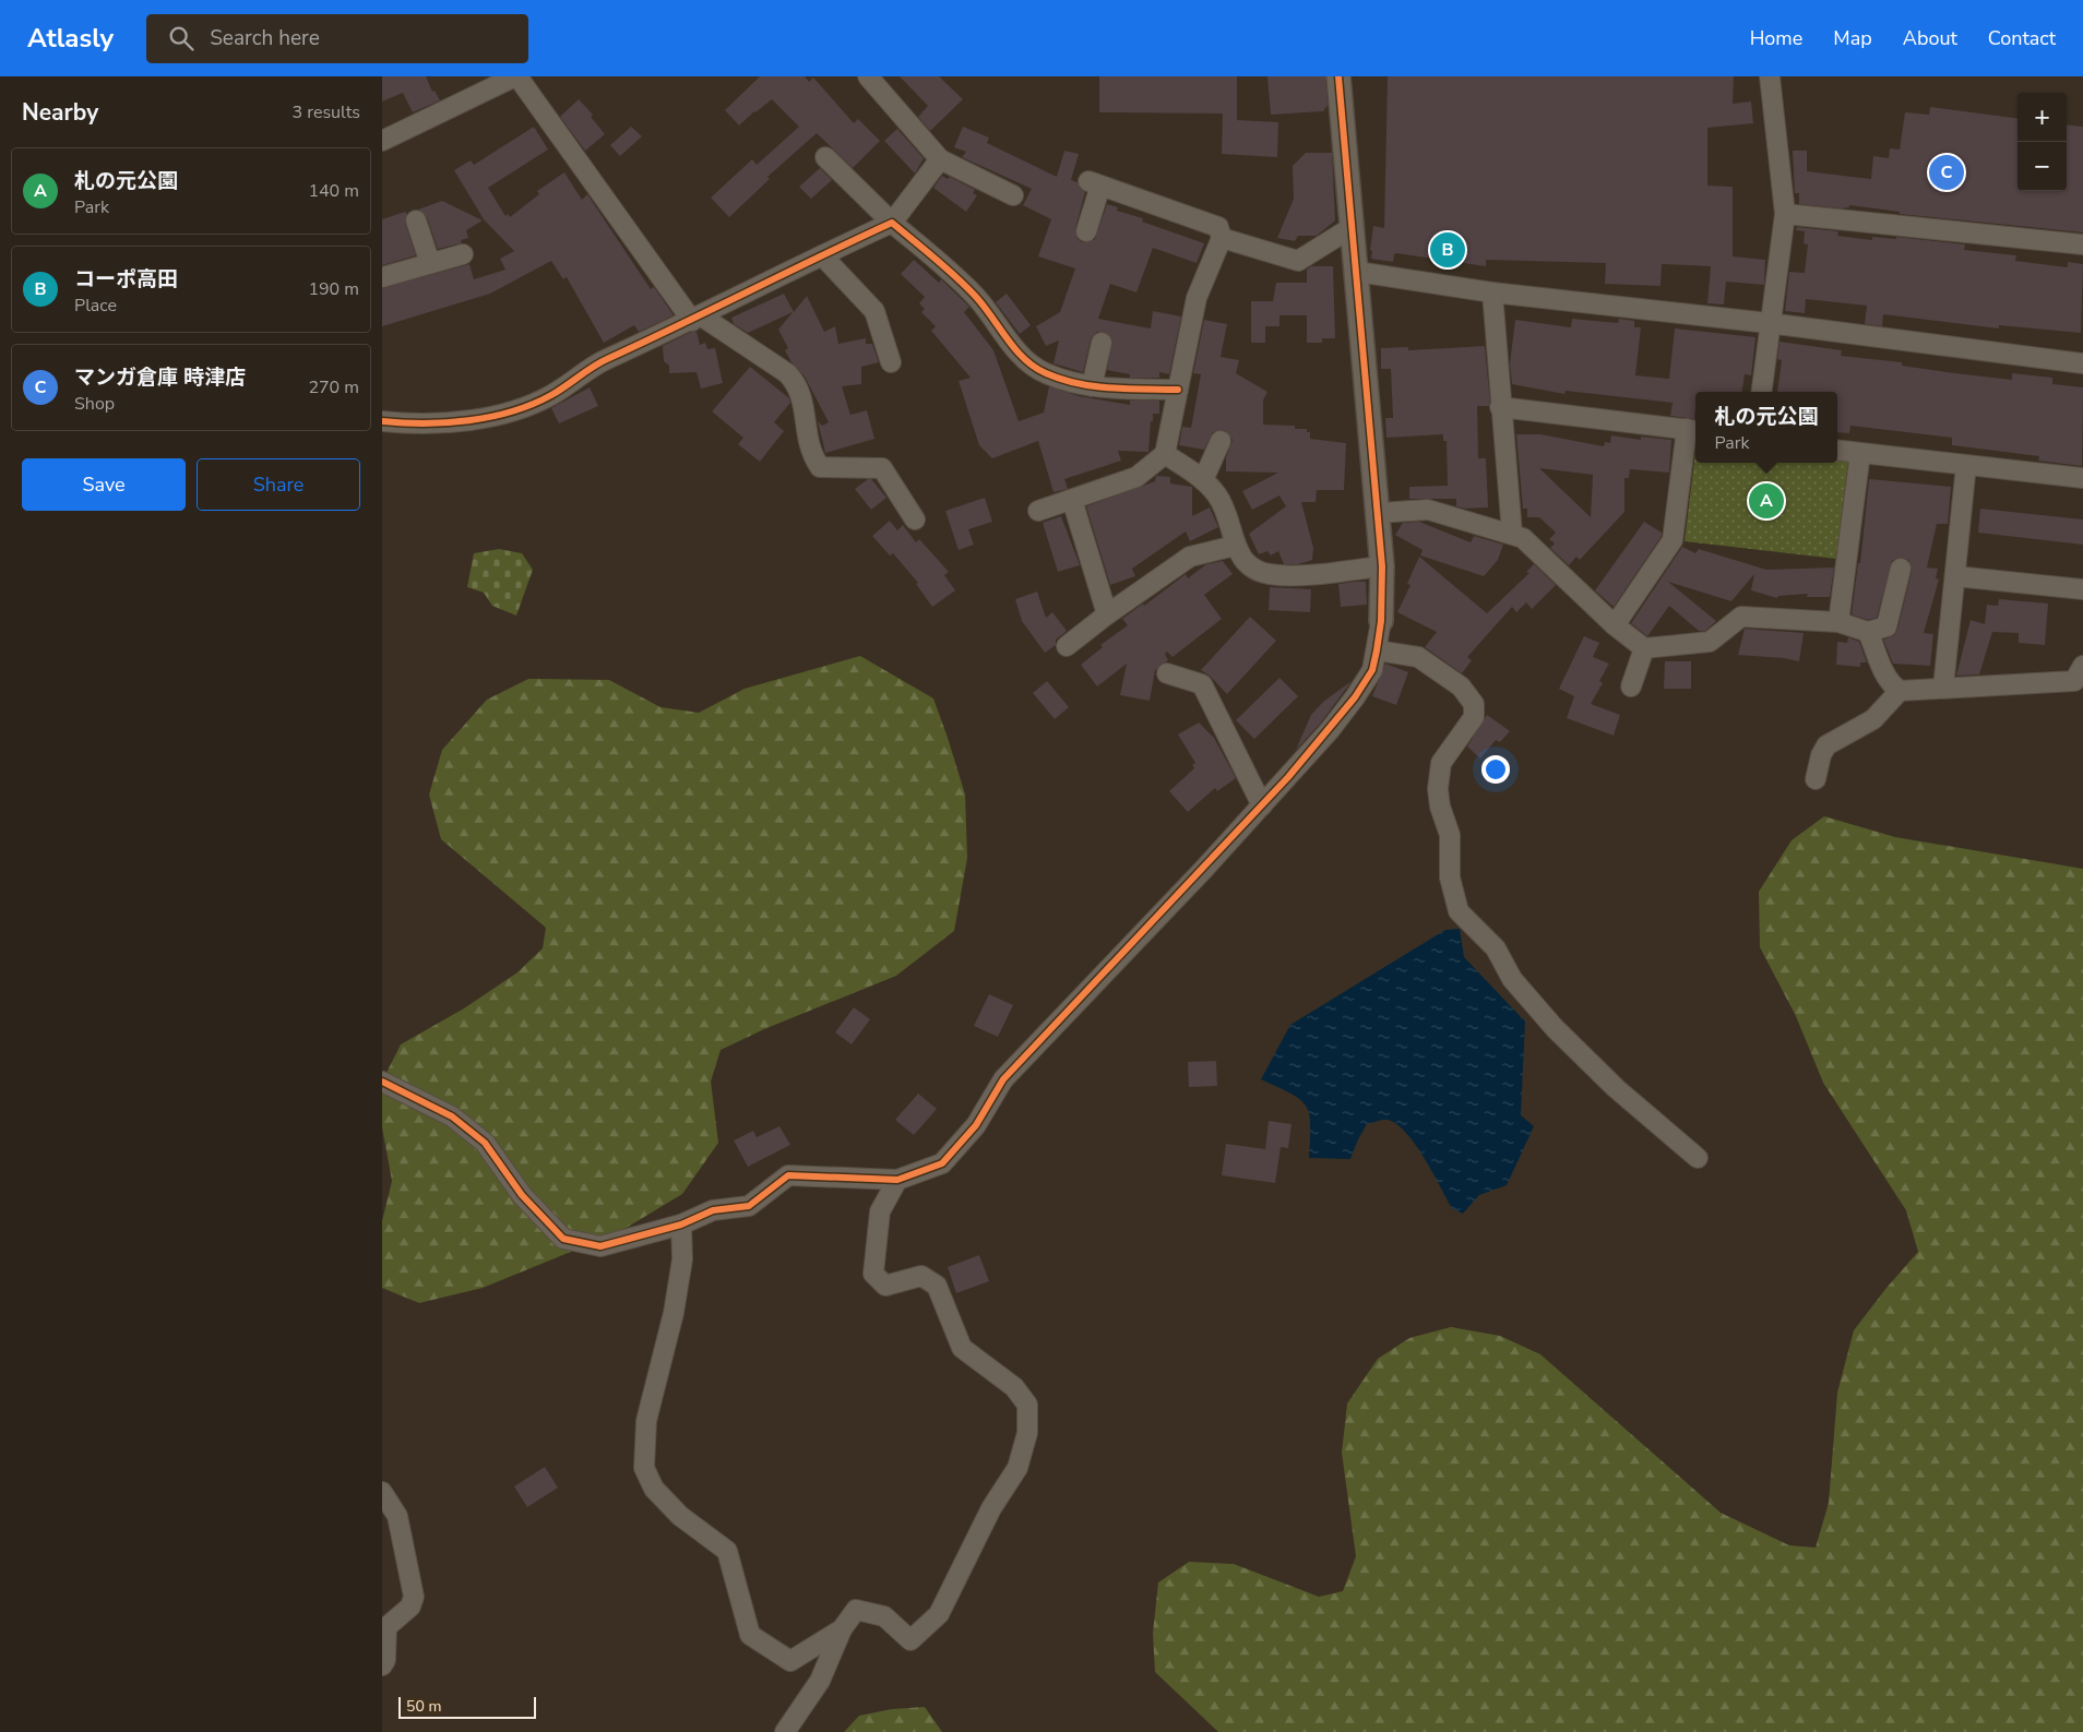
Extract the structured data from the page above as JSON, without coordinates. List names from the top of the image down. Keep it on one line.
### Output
{"scale_bar":"50 m","page":{"header":"Atlasly","search":"Search here","nav":["Home","Map","About","Contact"],"heading":["Nearby","3 results"],"map_buttons":["+","−"],"list":[{"mark":"A","name":"札の元公園","note":"Park","value":"140 m"},{"mark":"B","name":"コーポ高田","note":"Place","value":"190 m"},{"mark":"C","name":"マンガ倉庫 時津店","note":"Shop","value":"270 m"}],"pins":["C","B","A"],"popup":["札の元公園","Park"],"buttons":["Save","Share"],"scale":"50 m"}}
